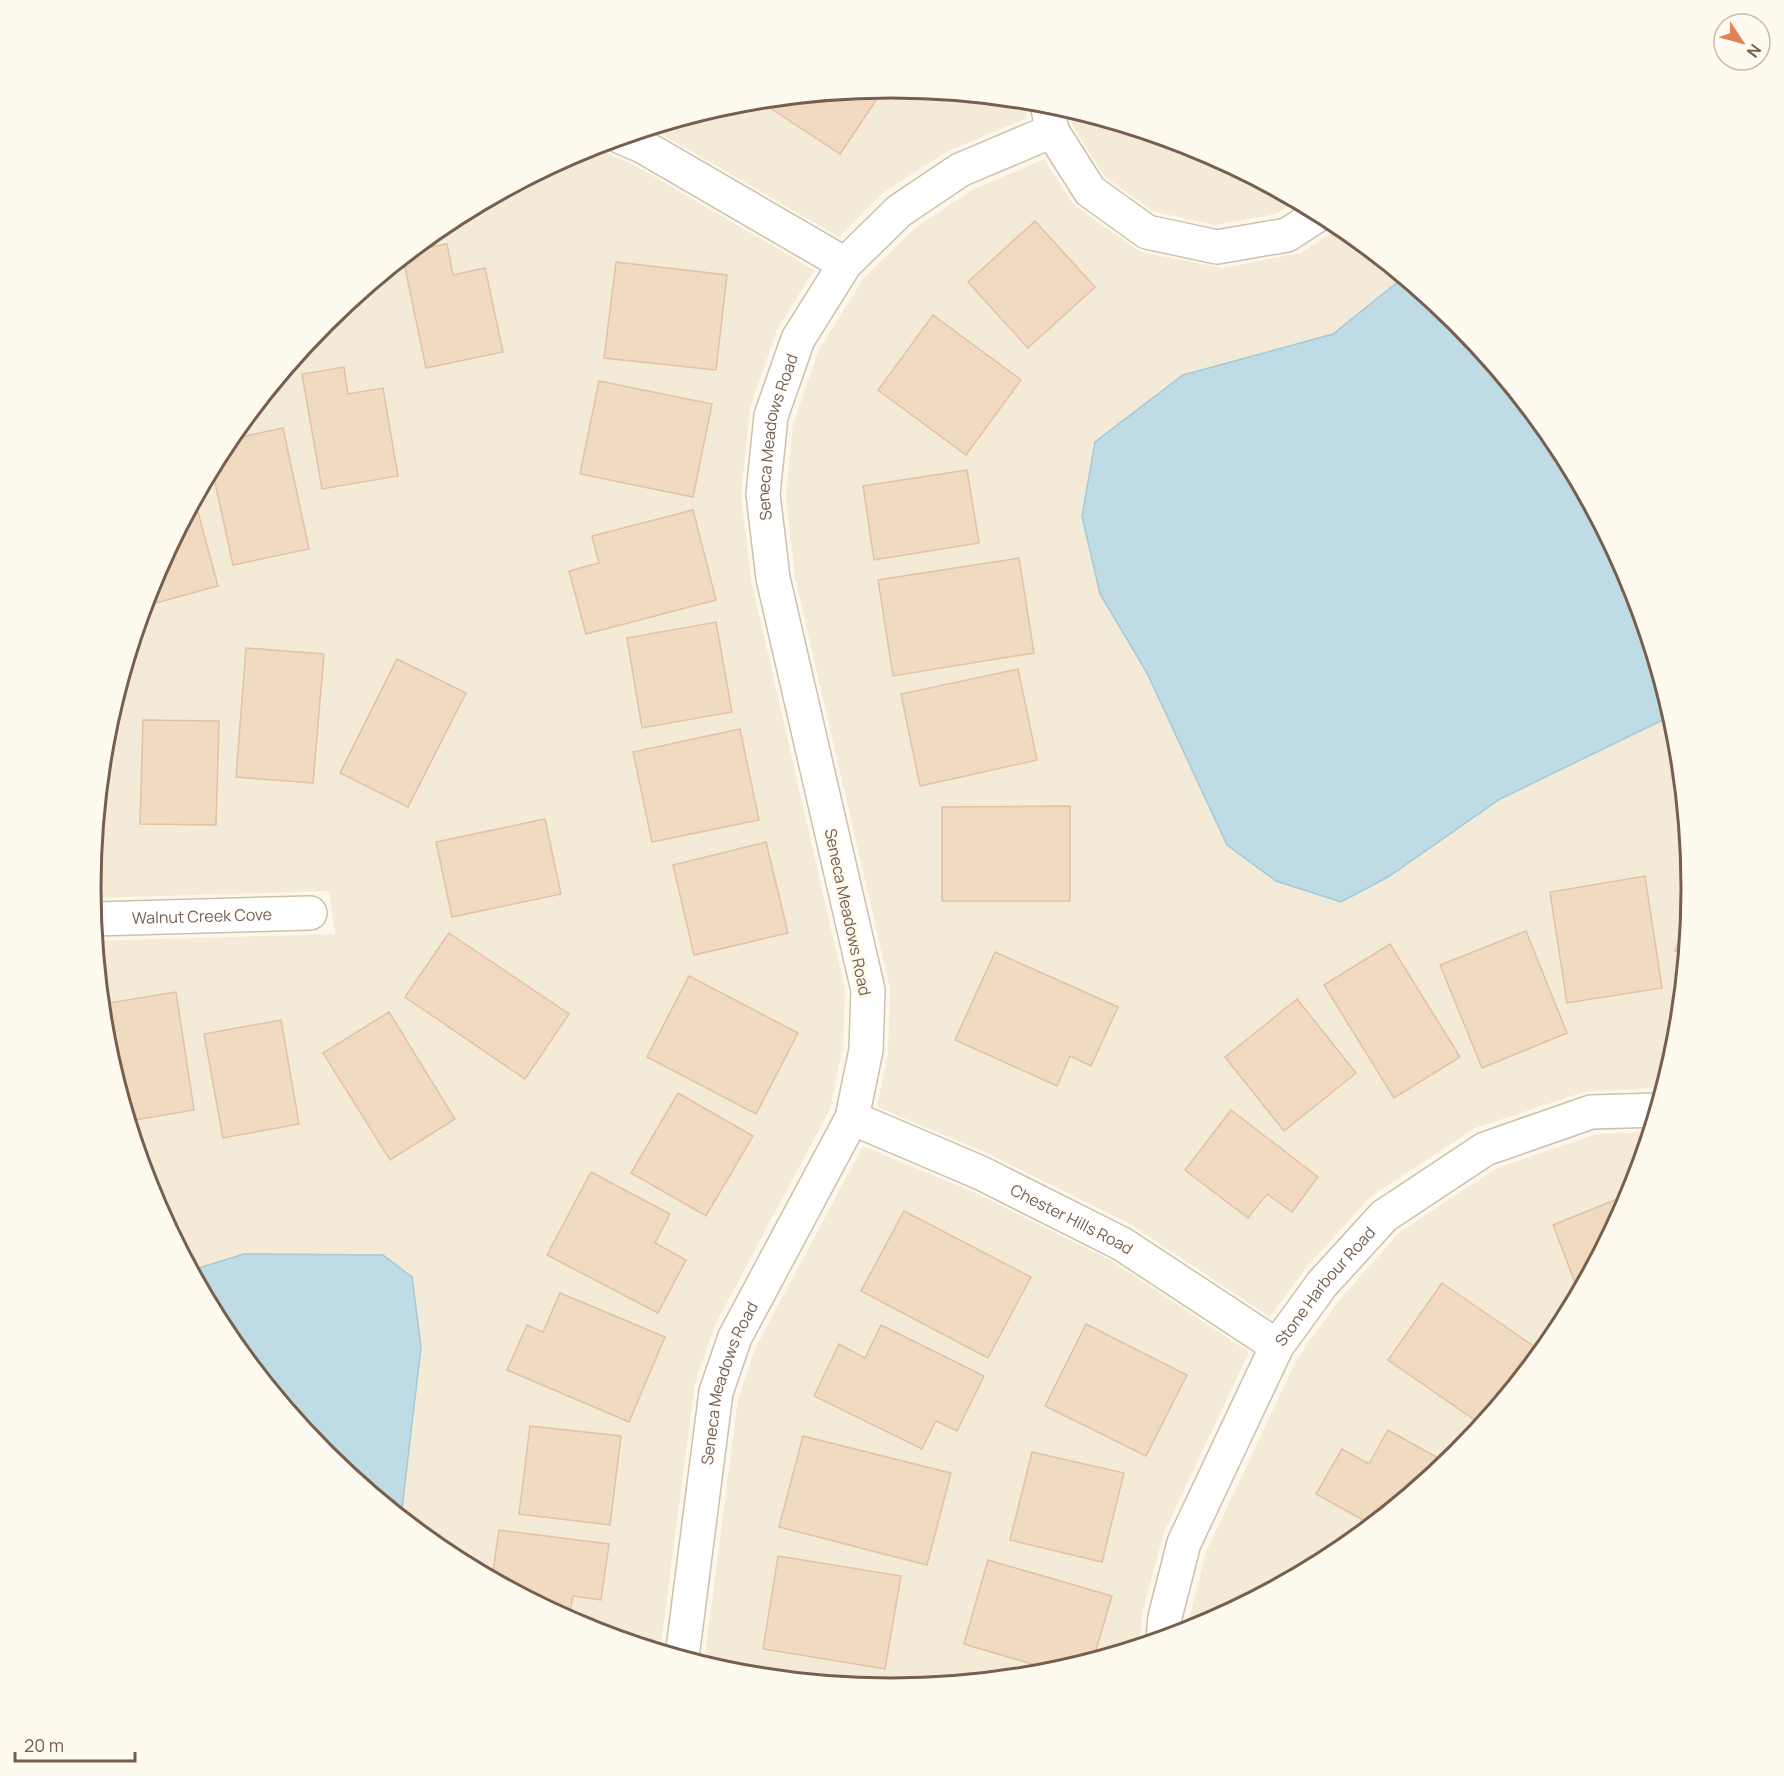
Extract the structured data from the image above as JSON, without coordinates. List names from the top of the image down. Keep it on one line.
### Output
{"streets":{"street":["Seneca Meadows Road","Walnut Creek Cove","Chester Hills Road","Stone Harbour Road"]},"crossings":[["Seneca Meadows Road","Chester Hills Road"],["Chester Hills Road","Stone Harbour Road"]],"scale_bar":"20 m","north":"bottom right"}
